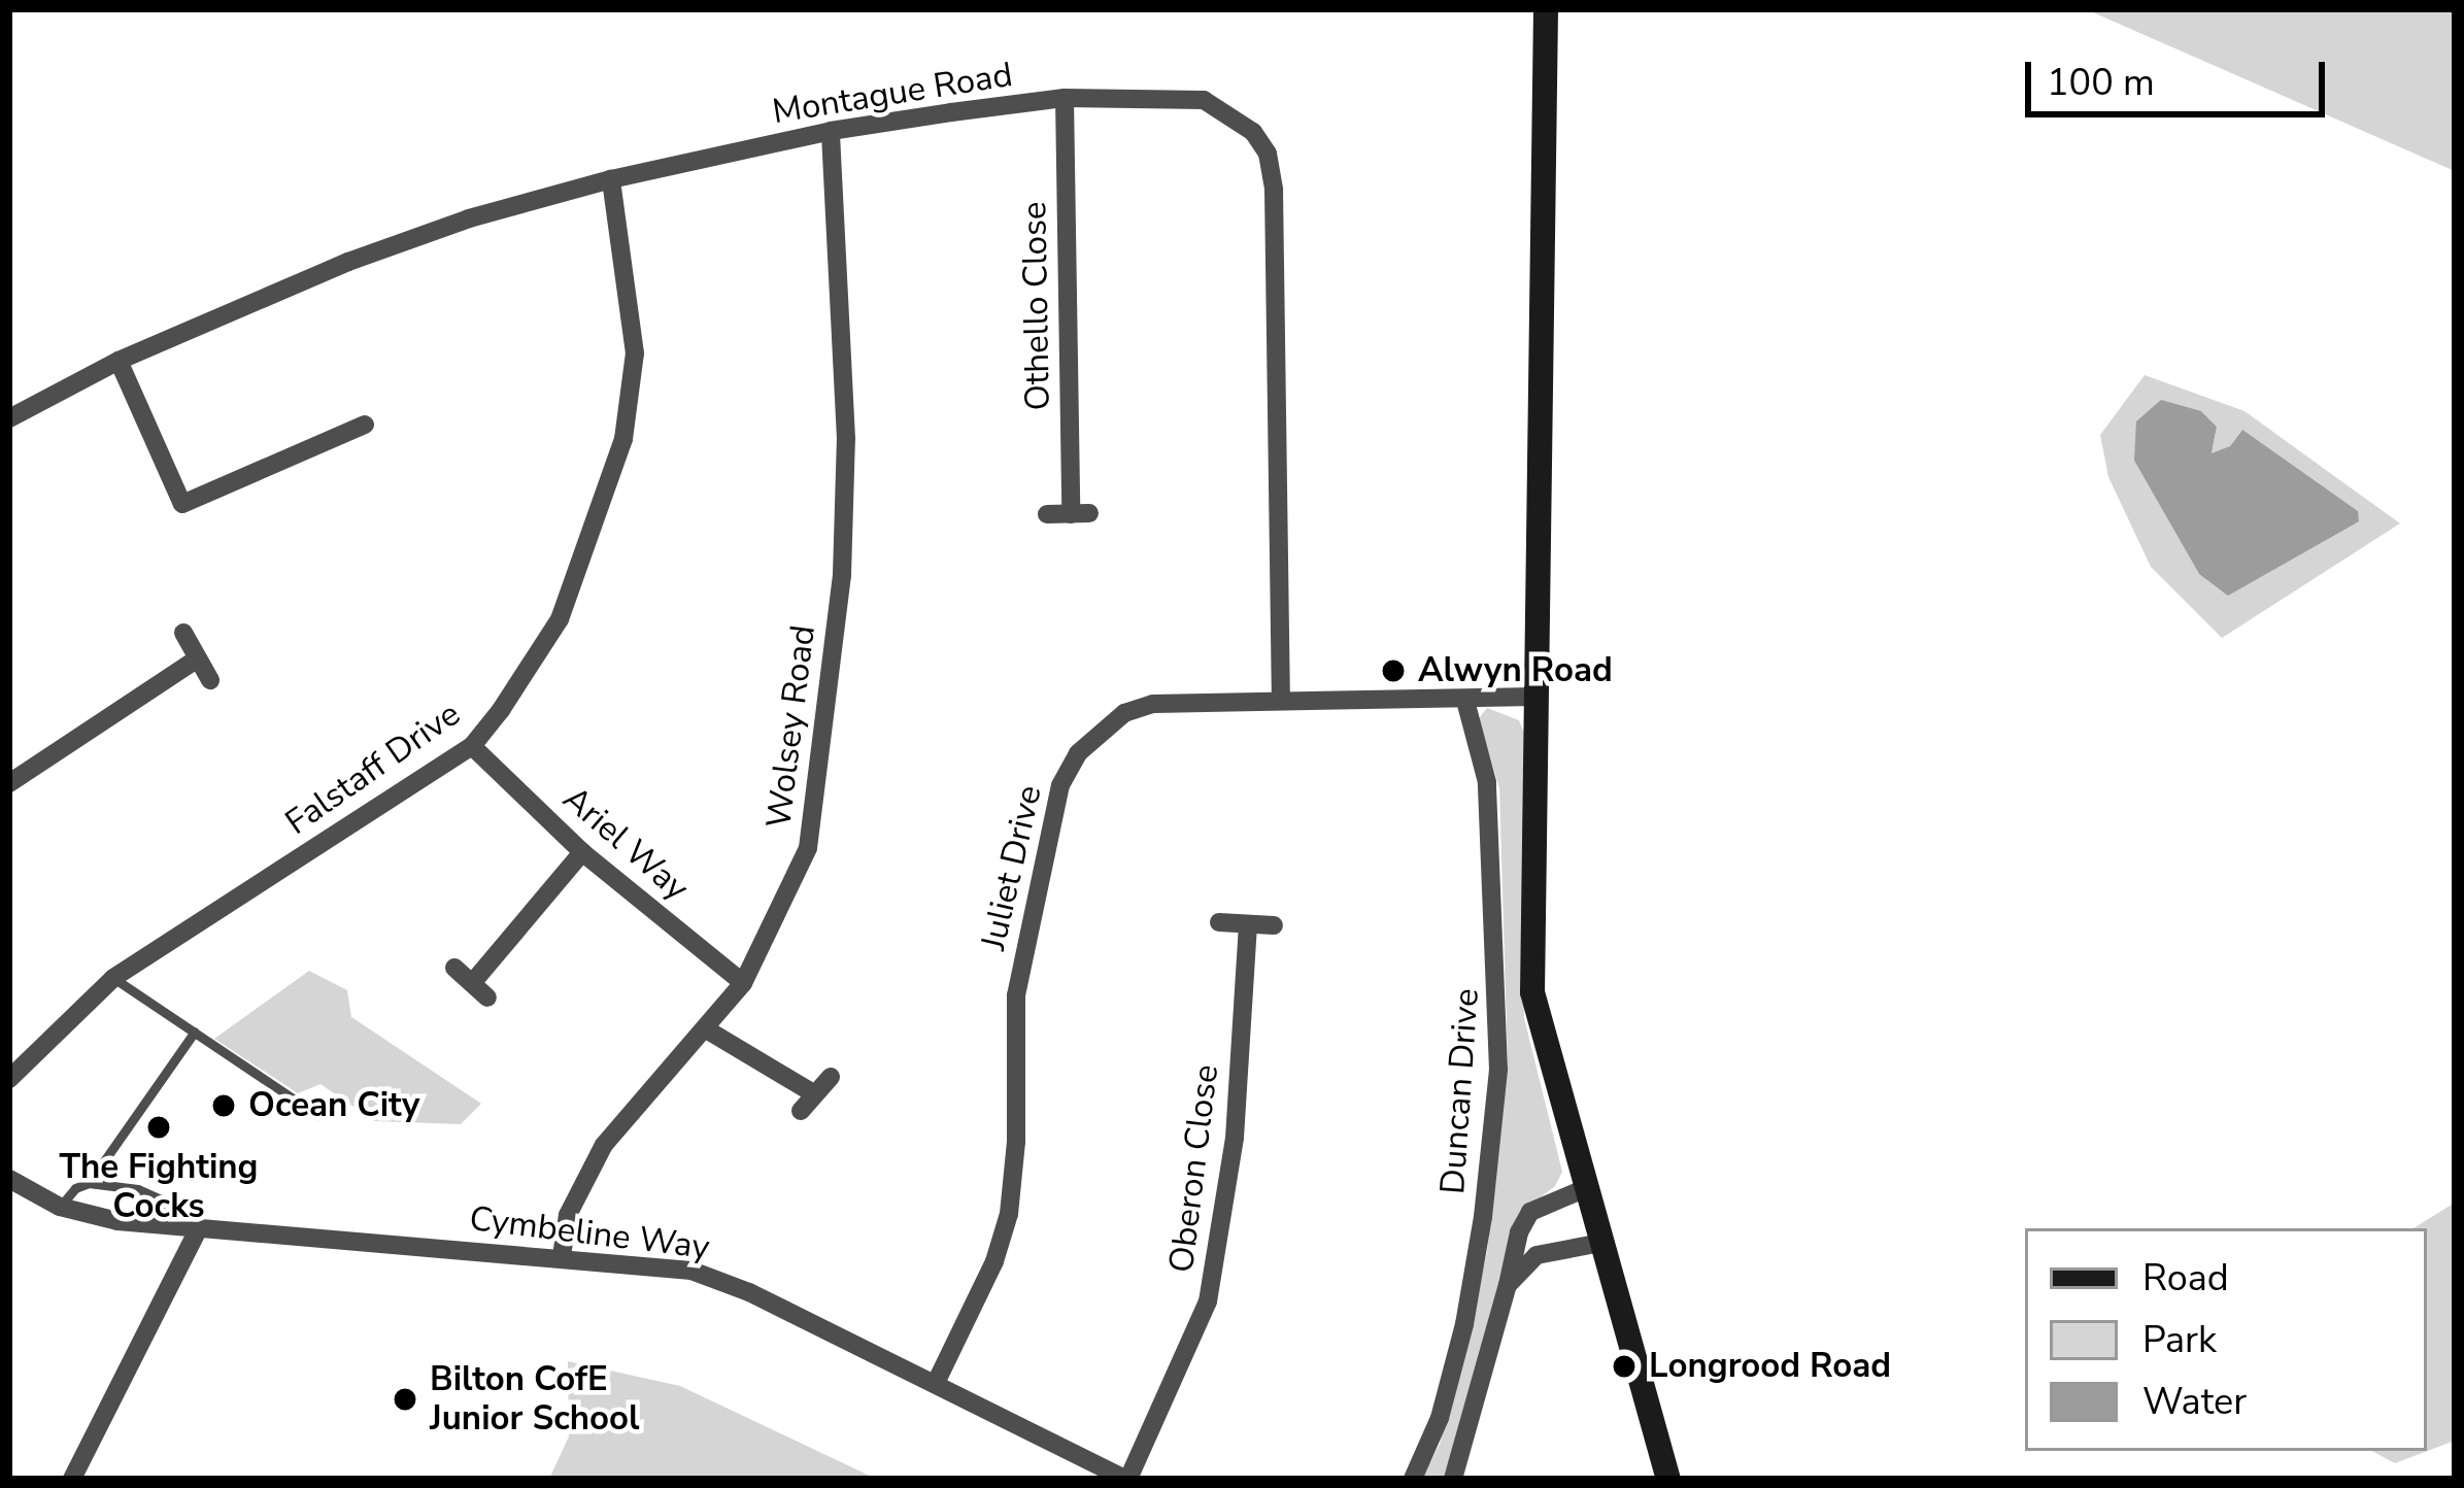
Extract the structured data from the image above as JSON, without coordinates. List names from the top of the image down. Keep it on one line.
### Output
{"streets":{"street":["Montague Road","Othello Close","Wolsey Road","Falstaff Drive","Ariel Way","Juliet Drive","Duncan Drive","Oberon Close","Cymbeline Way"]},"crossings":[["Montague Road","Othello Close"],["Montague Road","Wolsey Road"],["Montague Road","Falstaff Drive"],["Montague Road","Juliet Drive"],["Wolsey Road","Ariel Way"],["Wolsey Road","Cymbeline Way"],["Falstaff Drive","Ariel Way"],["Juliet Drive","Duncan Drive"],["Juliet Drive","Cymbeline Way"],["Oberon Close","Cymbeline Way"]],"places":["Alwyn Road","Ocean City","The Fighting Cocks","Longrood Road","Bilton CofE Junior School"],"legend":["Road","Park","Water"],"scale_bar":"100 m"}
